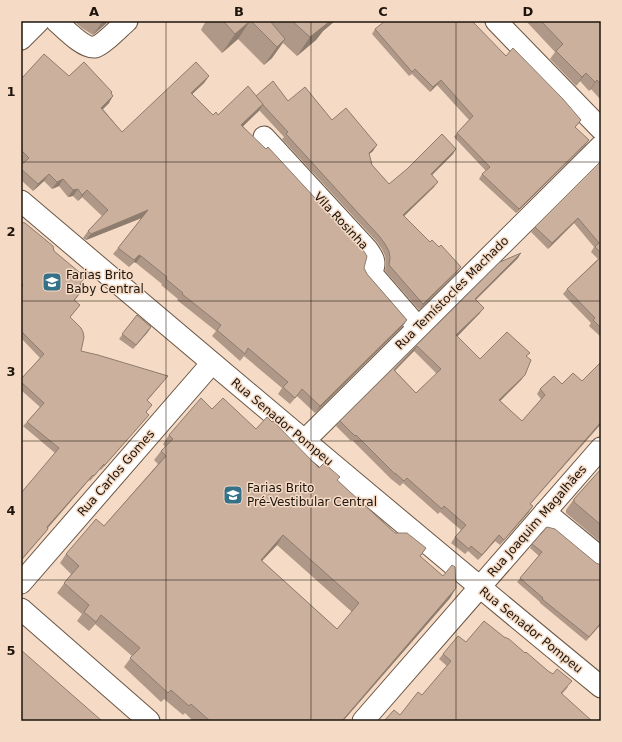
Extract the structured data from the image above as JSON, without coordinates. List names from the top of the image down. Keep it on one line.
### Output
{"streets":{"street":["Vila Rosinha","Rua Temístocles Machado","Rua Senador Pompeu","Rua Carlos Gomes","Rua Joaquim Magalhães"]},"crossings":[["Vila Rosinha","Rua Temístocles Machado"],["Rua Temístocles Machado","Rua Senador Pompeu"],["Rua Senador Pompeu","Rua Carlos Gomes"],["Rua Senador Pompeu","Rua Joaquim Magalhães"]],"places":{"school or university":["Farias Brito Baby Central","Farias Brito Pré-Vestibular Central"]},"grid":{"columns":["A","B","C","D"],"rows":["1","2","3","4","5"]}}
